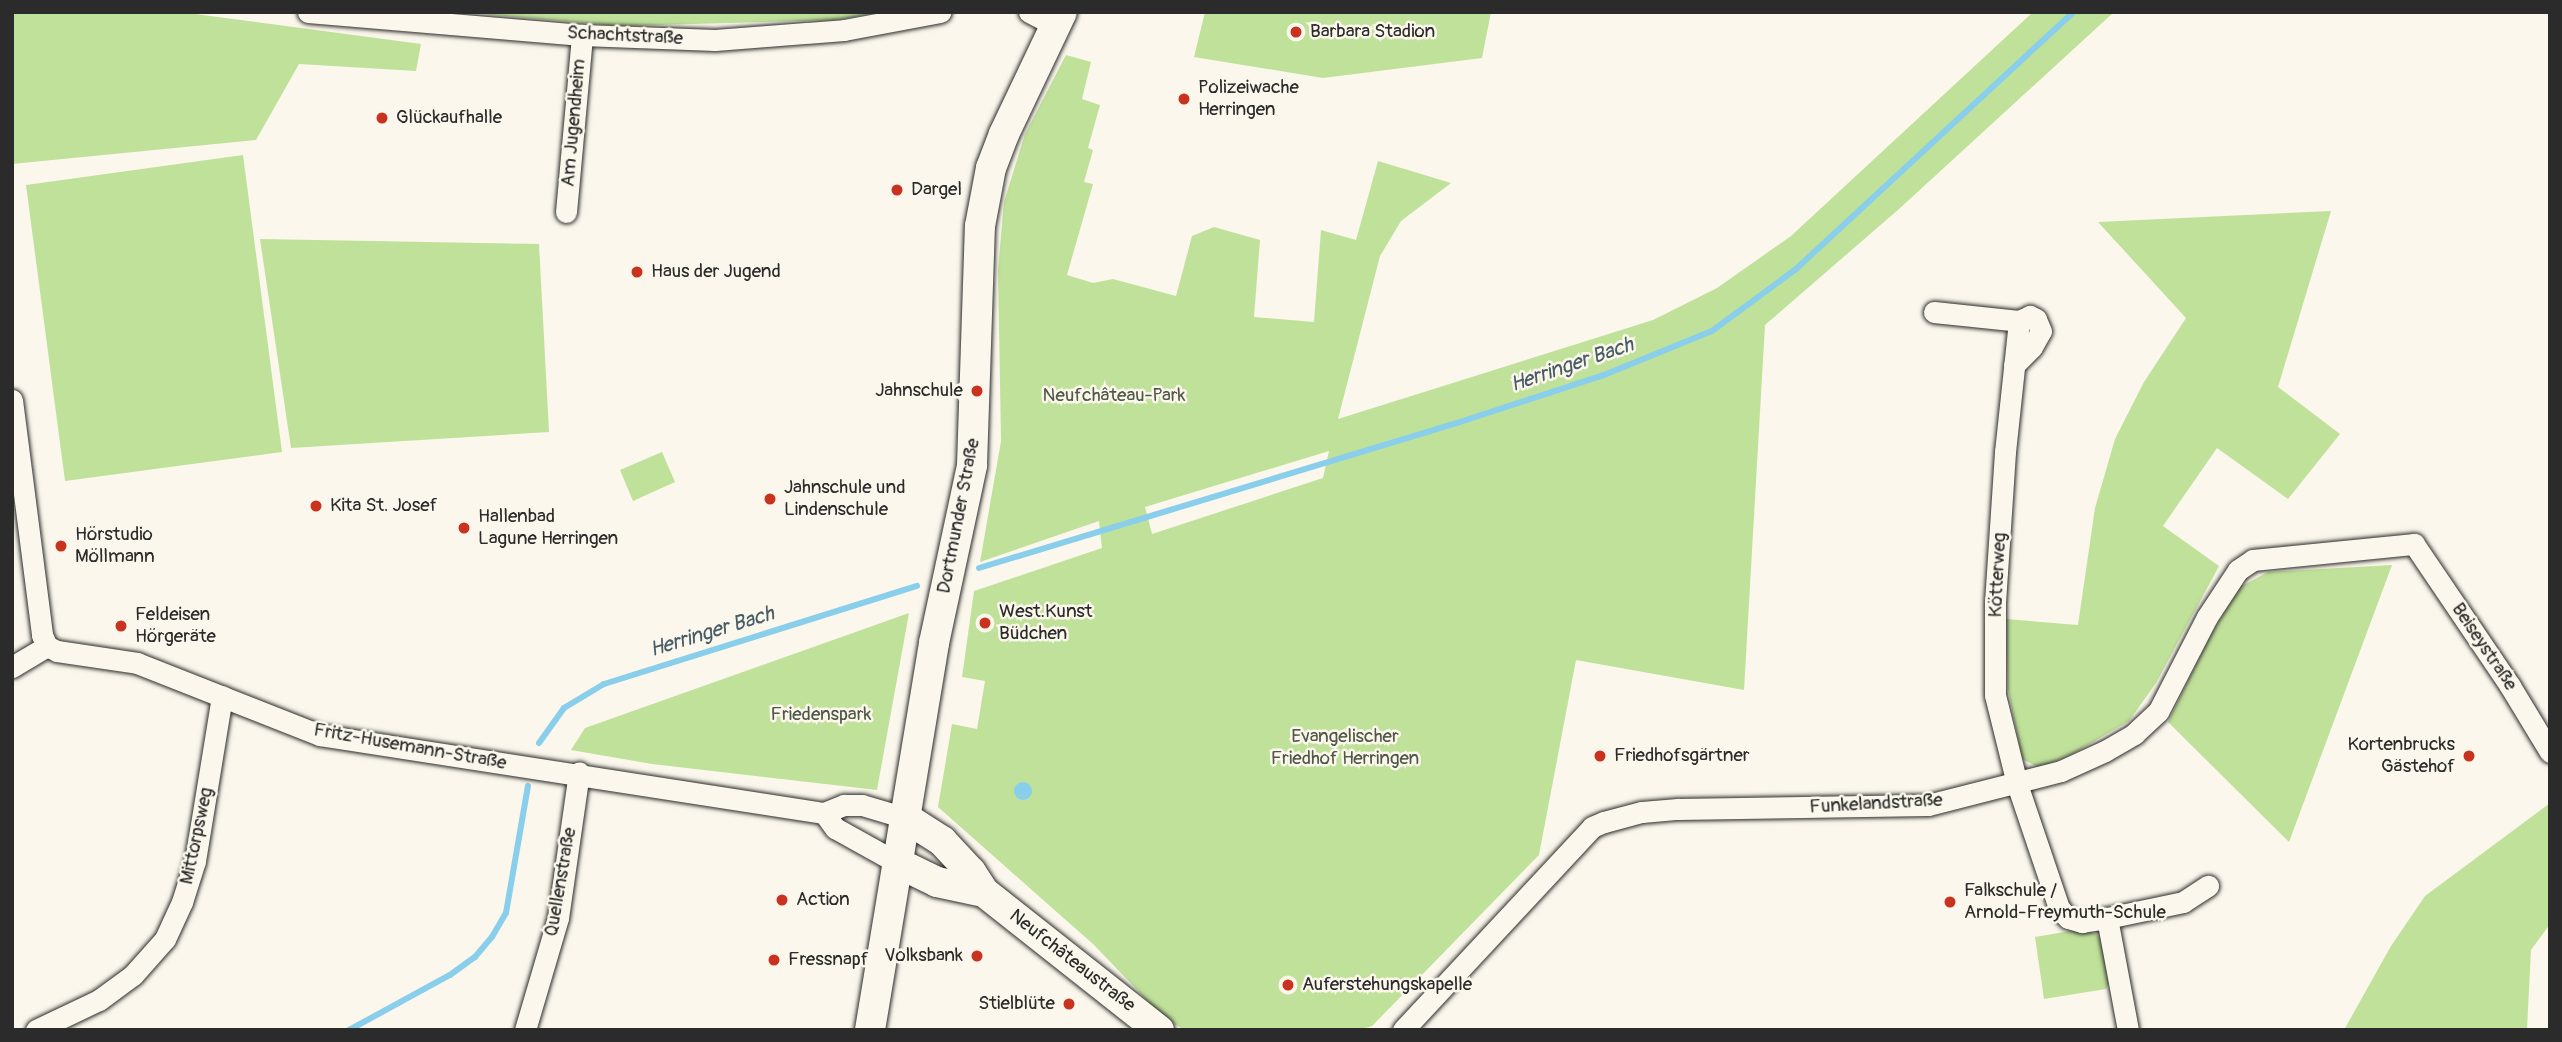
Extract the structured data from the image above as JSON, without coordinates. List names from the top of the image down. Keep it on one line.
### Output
{"streets":{"main road":["Dortmunder Straße","Neufchâteaustraße"],"street":["Schachtstraße","Am Jugendheim","Kötterweg","Beiseystraße","Fritz-Husemann-Straße","Funkelandstraße","Mittorpsweg","Quellenstraße"]},"crossings":[["Schachtstraße","Am Jugendheim"],["Dortmunder Straße","Fritz-Husemann-Straße"],["Dortmunder Straße","Neufchâteaustraße"],["Kötterweg","Funkelandstraße"],["Beiseystraße","Funkelandstraße"],["Fritz-Husemann-Straße","Mittorpsweg"],["Fritz-Husemann-Straße","Quellenstraße"],["Fritz-Husemann-Straße","Neufchâteaustraße"]],"water":["Herringer Bach"],"parks":["Neufchâteau-Park","Friedenspark","Evangelischer Friedhof Herringen"],"places":["Barbara Stadion","Polizeiwache Herringen","Glückaufhalle","Dargel","Haus der Jugend","Jahnschule","Jahnschule und Lindenschule","Kita St. Josef","Hallenbad Lagune Herringen","Hörstudio Möllmann","West.Kunst Büdchen","Feldeisen Hörgeräte","Friedhofsgärtner","Kortenbrucks Gästehof","Action","Falkschule / Arnold-Freymuth-Schule","Volksbank","Fressnapf","Auferstehungskapelle","Stielblüte"]}
